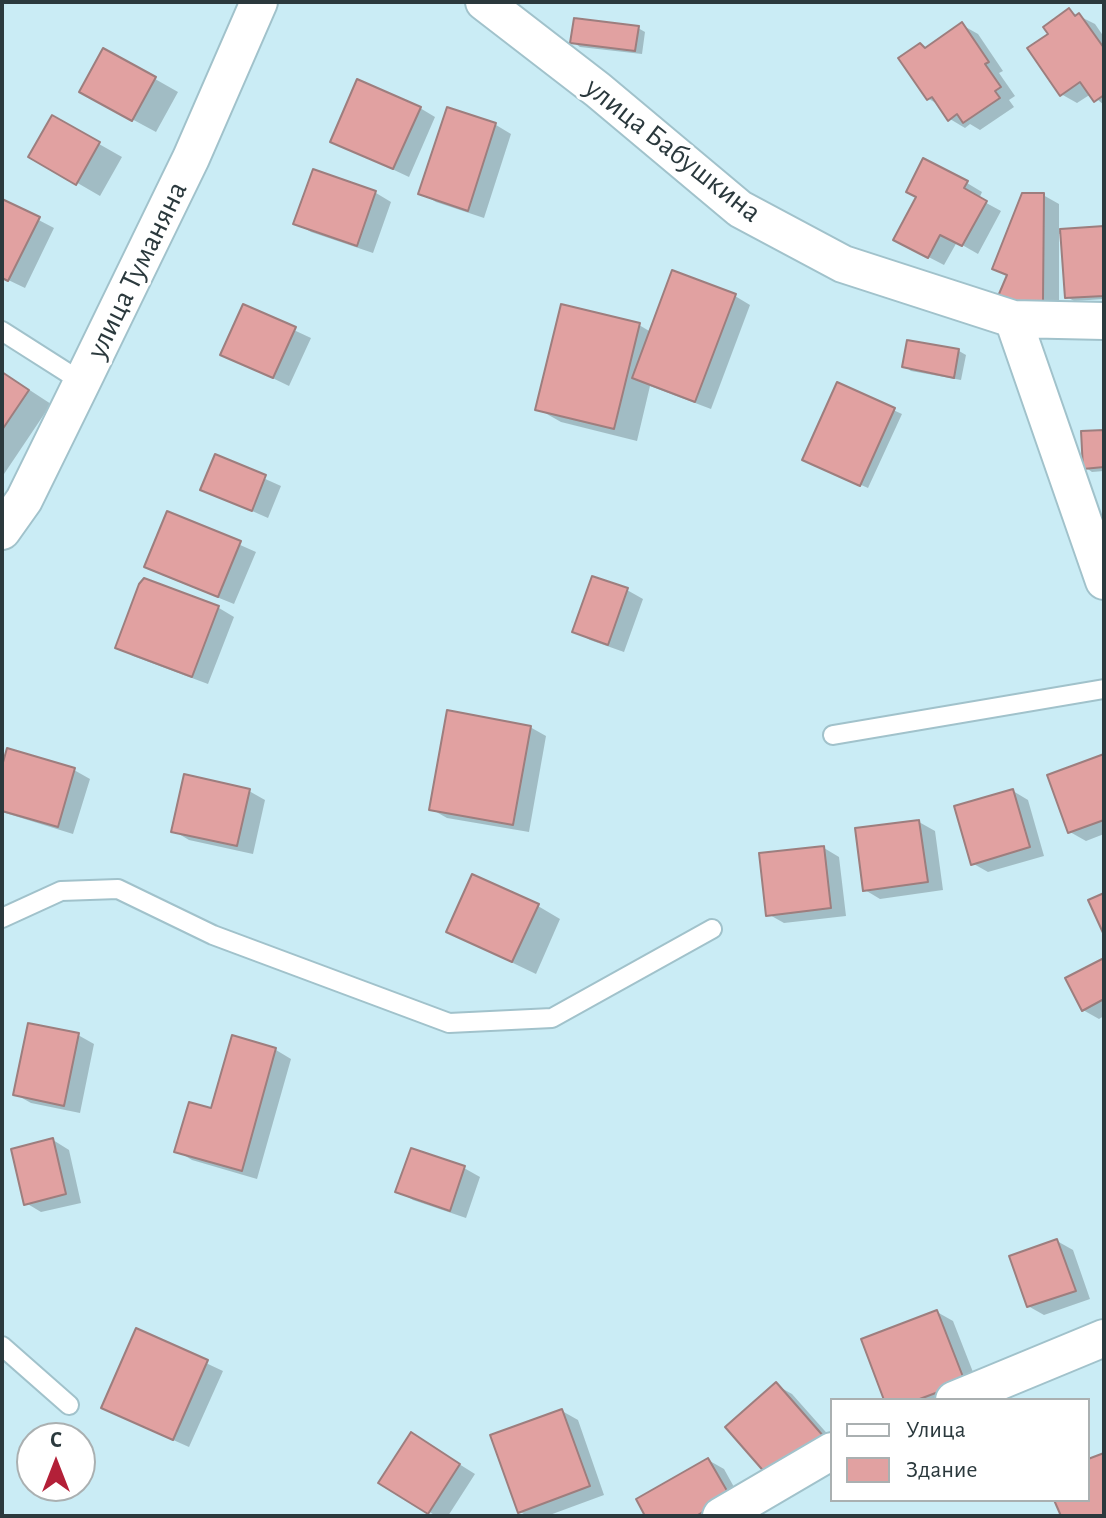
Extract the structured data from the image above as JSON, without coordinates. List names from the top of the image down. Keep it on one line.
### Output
{"streets":{"street":["улица Бабушкина","улица Туманяна"]},"legend":["Улица","Здание"],"north":"top"}
